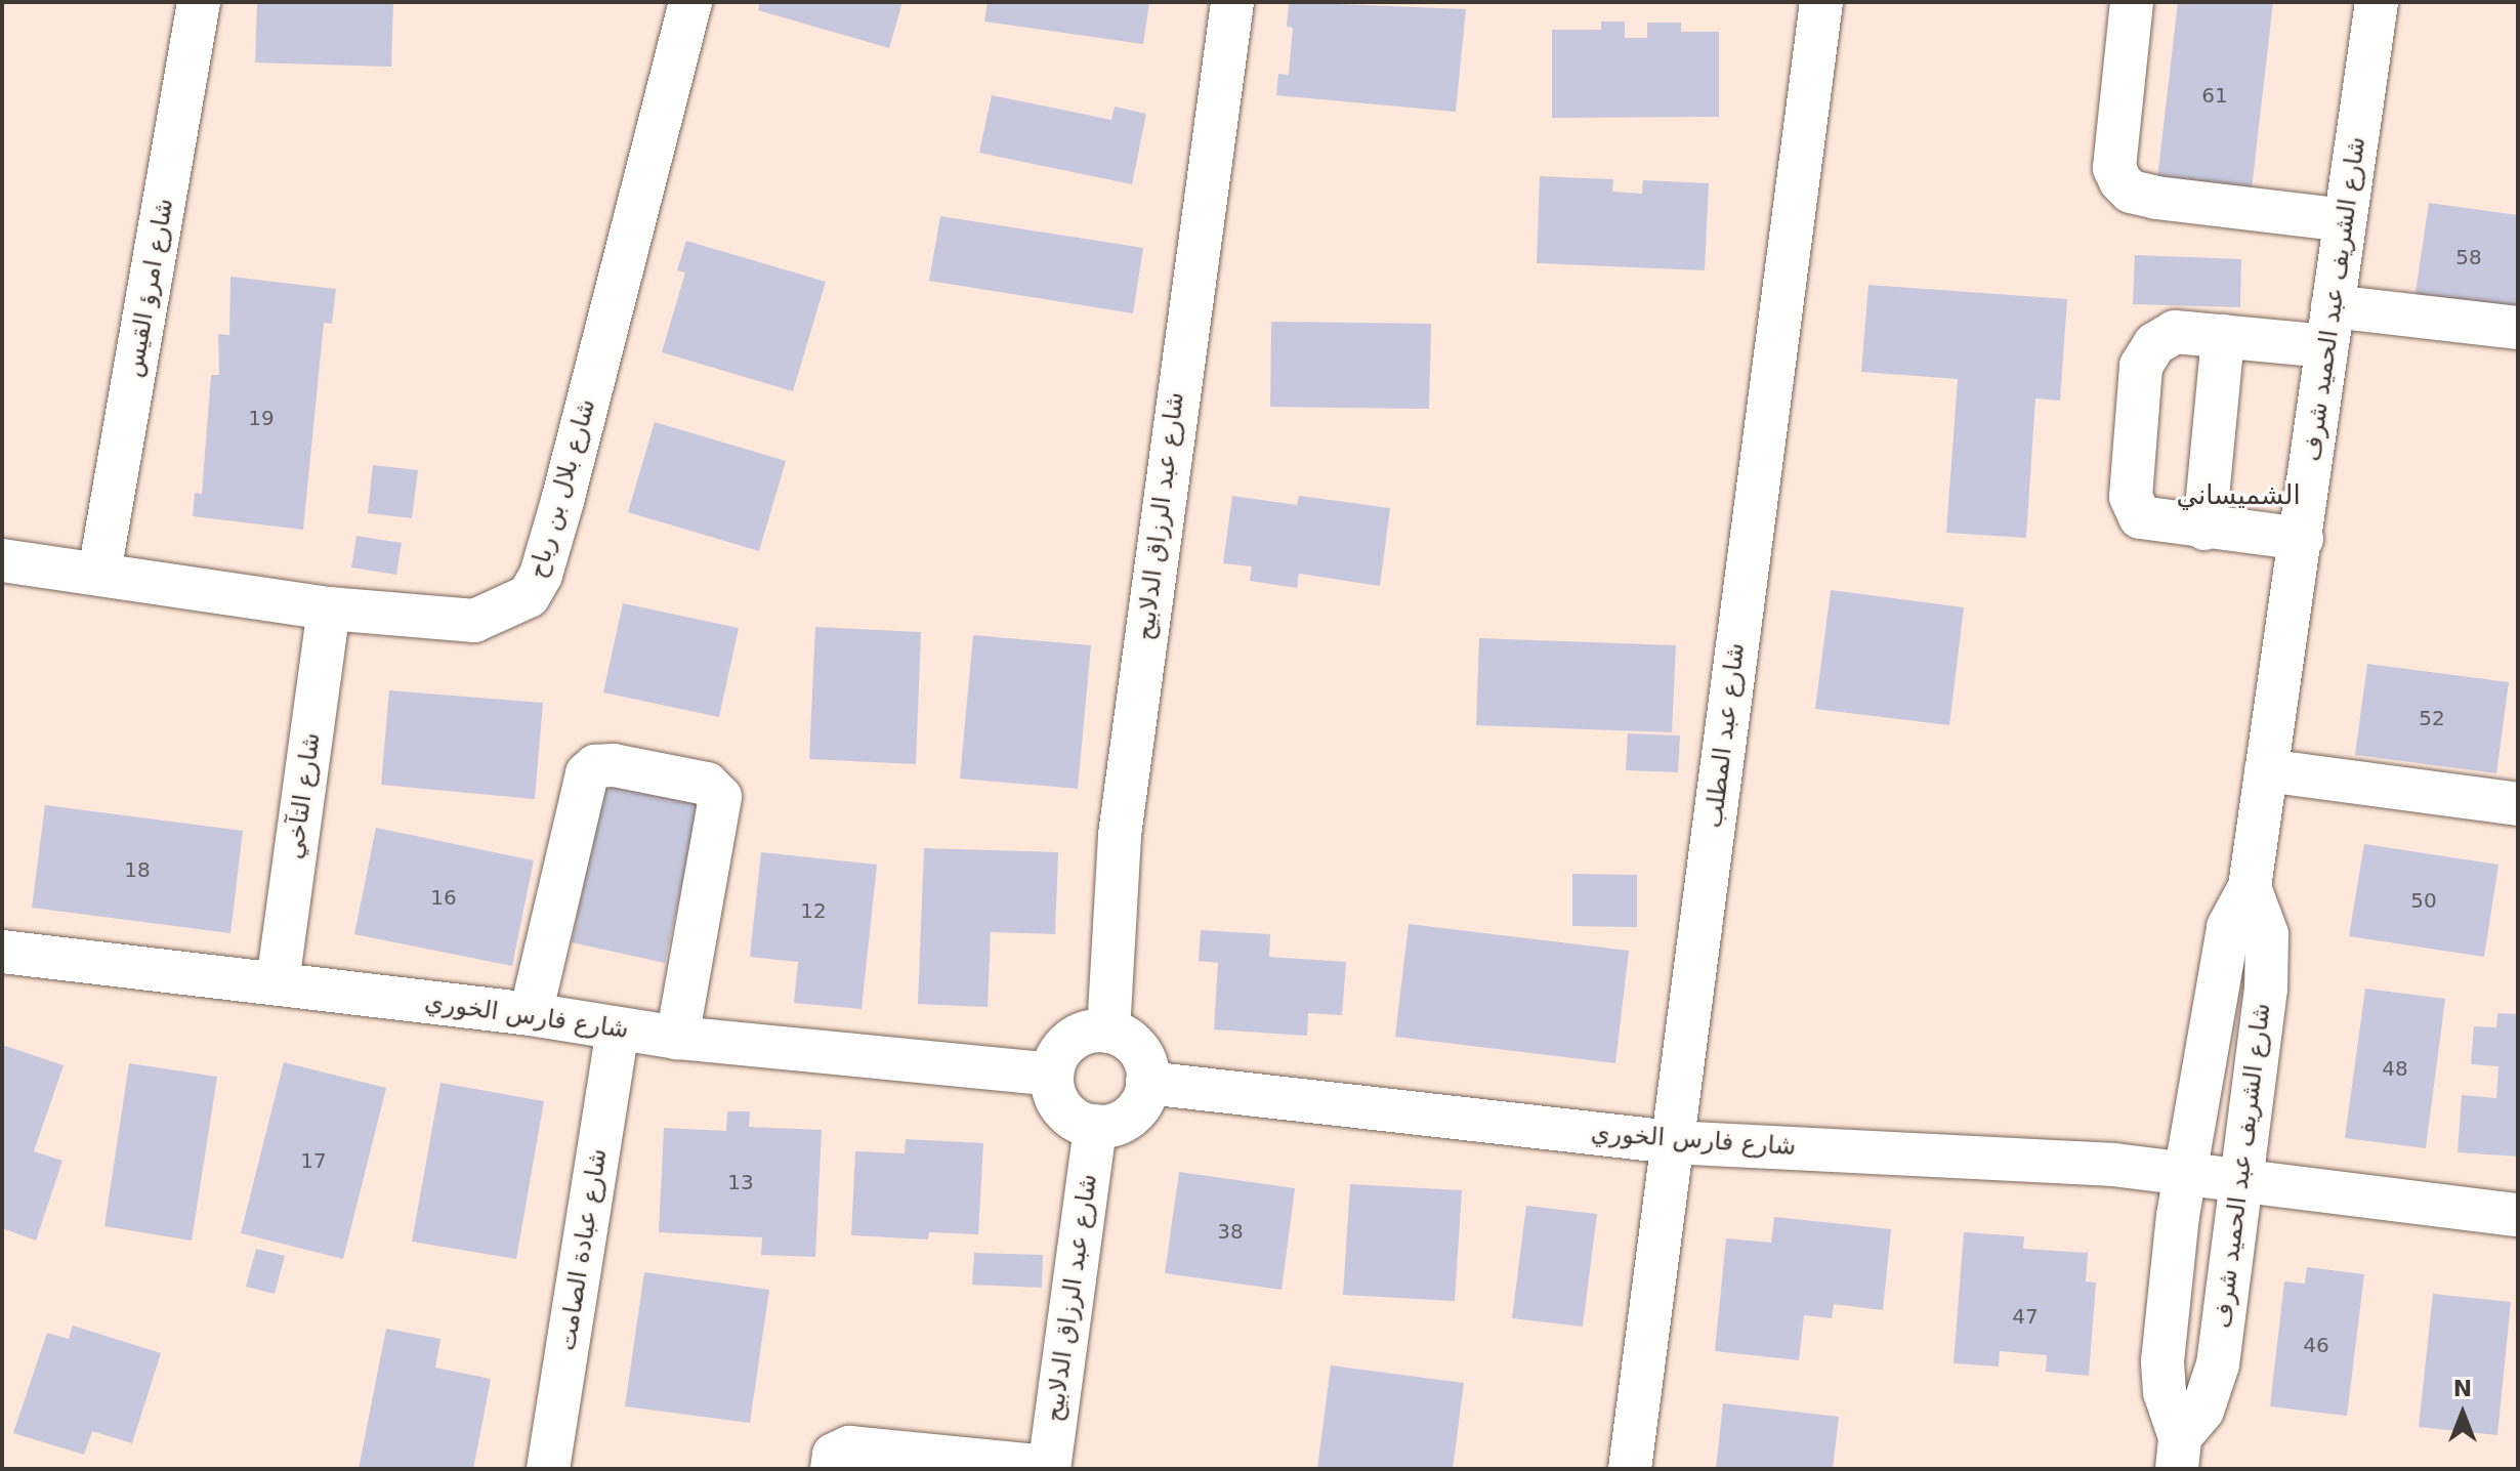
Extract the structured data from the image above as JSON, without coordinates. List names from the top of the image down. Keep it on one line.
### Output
{"streets":{"street":["شارع امرؤ القيس","شارع الشريف عبد الحميد شرف","شارع بلال بن رباح","شارع عبد الرزاق الدلابيح","شارع عبد المطلب","شارع التآخي","شارع فارس الخوري","شارع عبادة الصامت"]},"crossings":[["شارع امرؤ القيس","شارع بلال بن رباح"],["شارع الشريف عبد الحميد شرف","شارع فارس الخوري"],["شارع بلال بن رباح","شارع التآخي"],["شارع عبد الرزاق الدلابيح","شارع فارس الخوري"],["شارع عبد المطلب","شارع فارس الخوري"],["شارع التآخي","شارع فارس الخوري"],["شارع فارس الخوري","شارع عبادة الصامت"]],"districts":["الشميساني"],"house_numbers":["61","58","19","52","18","16","50","12","48","17","13","38","47","46"],"north":"top"}
